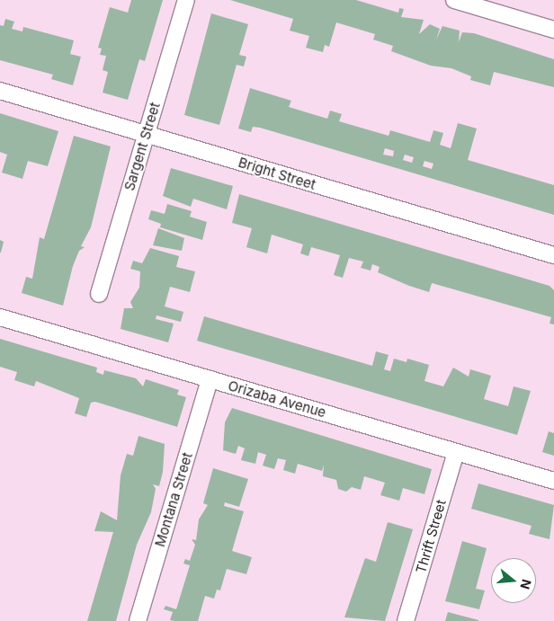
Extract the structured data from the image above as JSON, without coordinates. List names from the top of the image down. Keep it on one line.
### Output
{"streets":{"street":["Sargent Street","Bright Street","Orizaba Avenue","Montana Street","Thrift Street"]},"crossings":[["Sargent Street","Bright Street"],["Orizaba Avenue","Montana Street"],["Orizaba Avenue","Thrift Street"]],"north":"right"}
